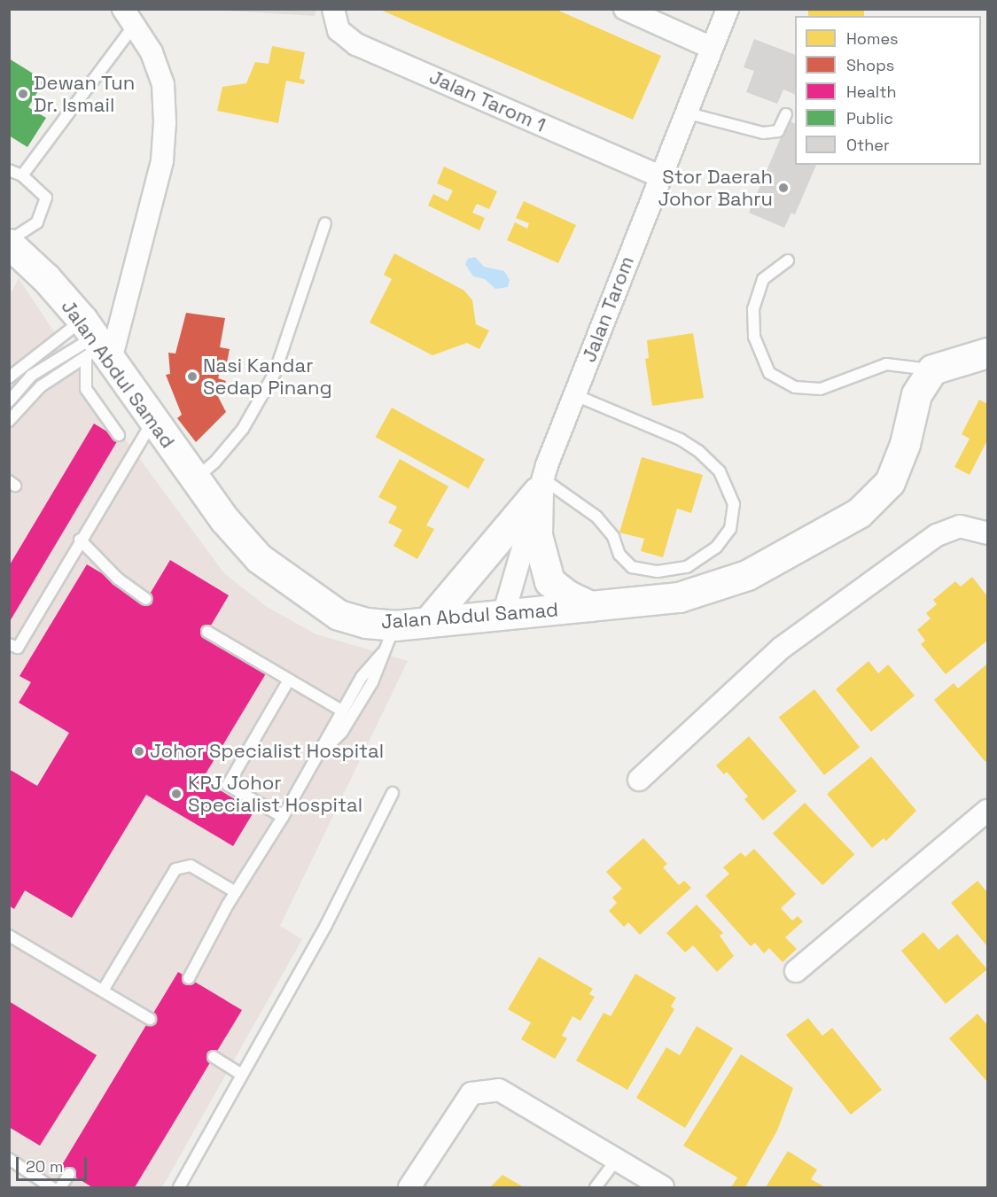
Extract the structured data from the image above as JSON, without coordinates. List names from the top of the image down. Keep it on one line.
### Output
{"streets":{"street":["Jalan Tarom 1","Jalan Tarom","Jalan Abdul Samad"]},"crossings":[["Jalan Tarom 1","Jalan Tarom"],["Jalan Tarom","Jalan Abdul Samad"]],"places":["Dewan Tun Dr. Ismail","Stor Daerah Johor Bahru","Nasi Kandar Sedap Pinang","Johor Specialist Hospital","KPJ Johor Specialist Hospital"],"legend":["Homes","Shops","Health","Public","Other"],"scale_bar":"20 m"}
